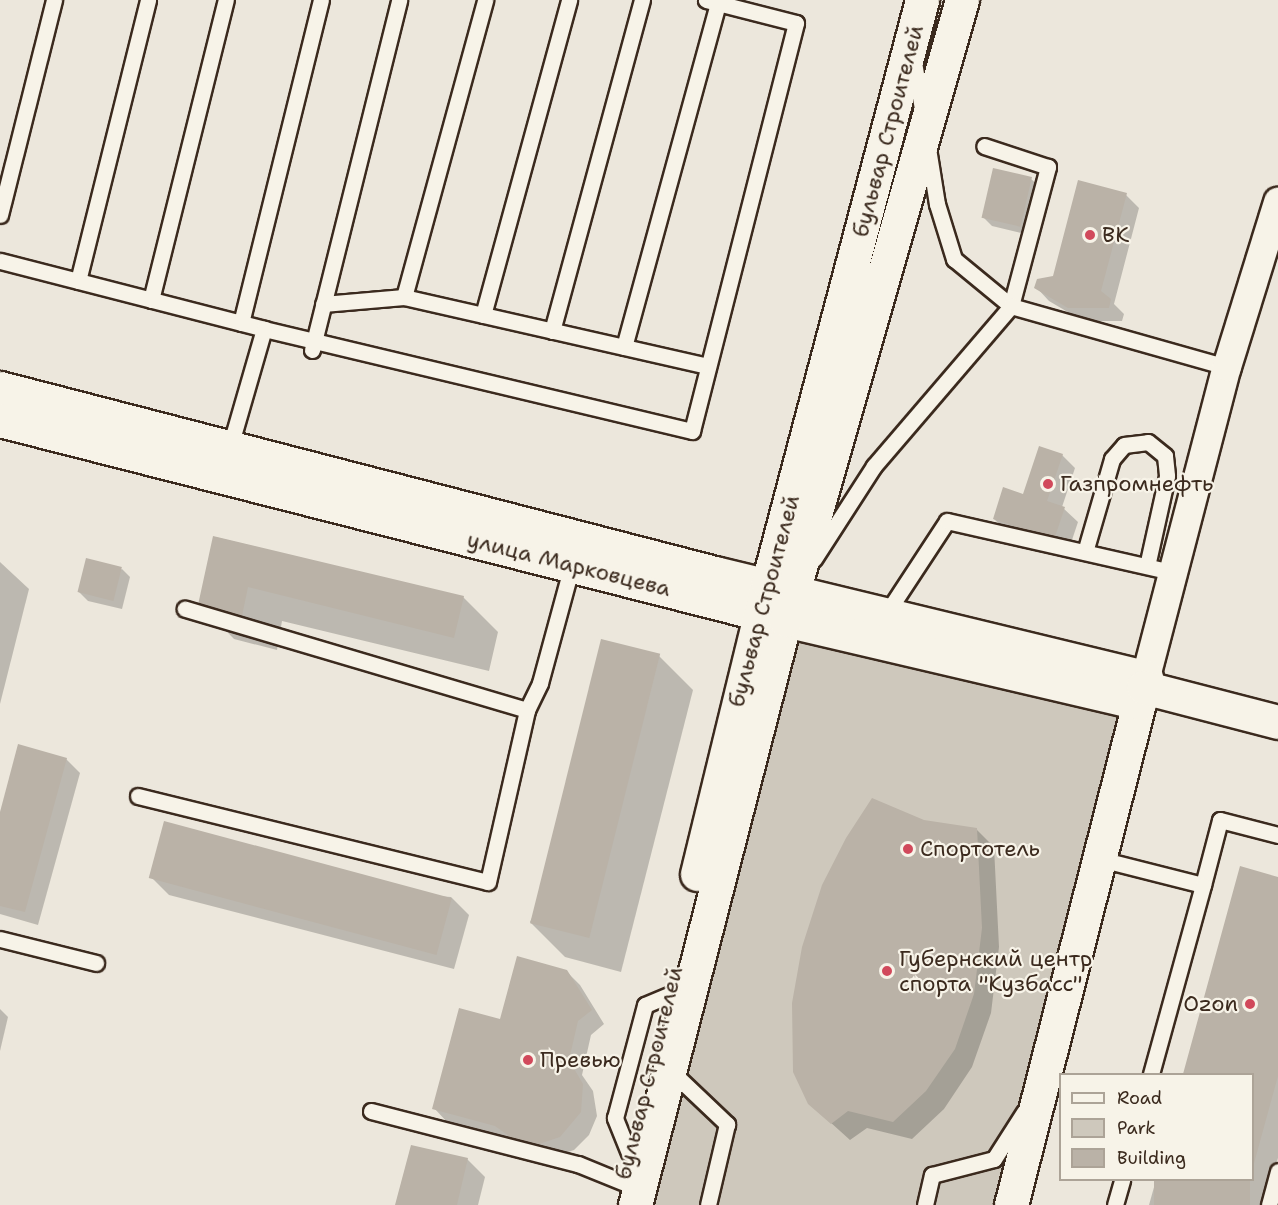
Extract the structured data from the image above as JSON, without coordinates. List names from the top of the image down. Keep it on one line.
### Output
{"streets":{"main road":["бульвар Строителей","улица Марковцева"]},"crossings":[["бульвар Строителей","улица Марковцева"]],"places":["ВК","Газпромнефть","Спортотель","Губернский центр спорта \"Кузбасс\"","Ozon","Превью"],"legend":["Road","Park","Building"]}
